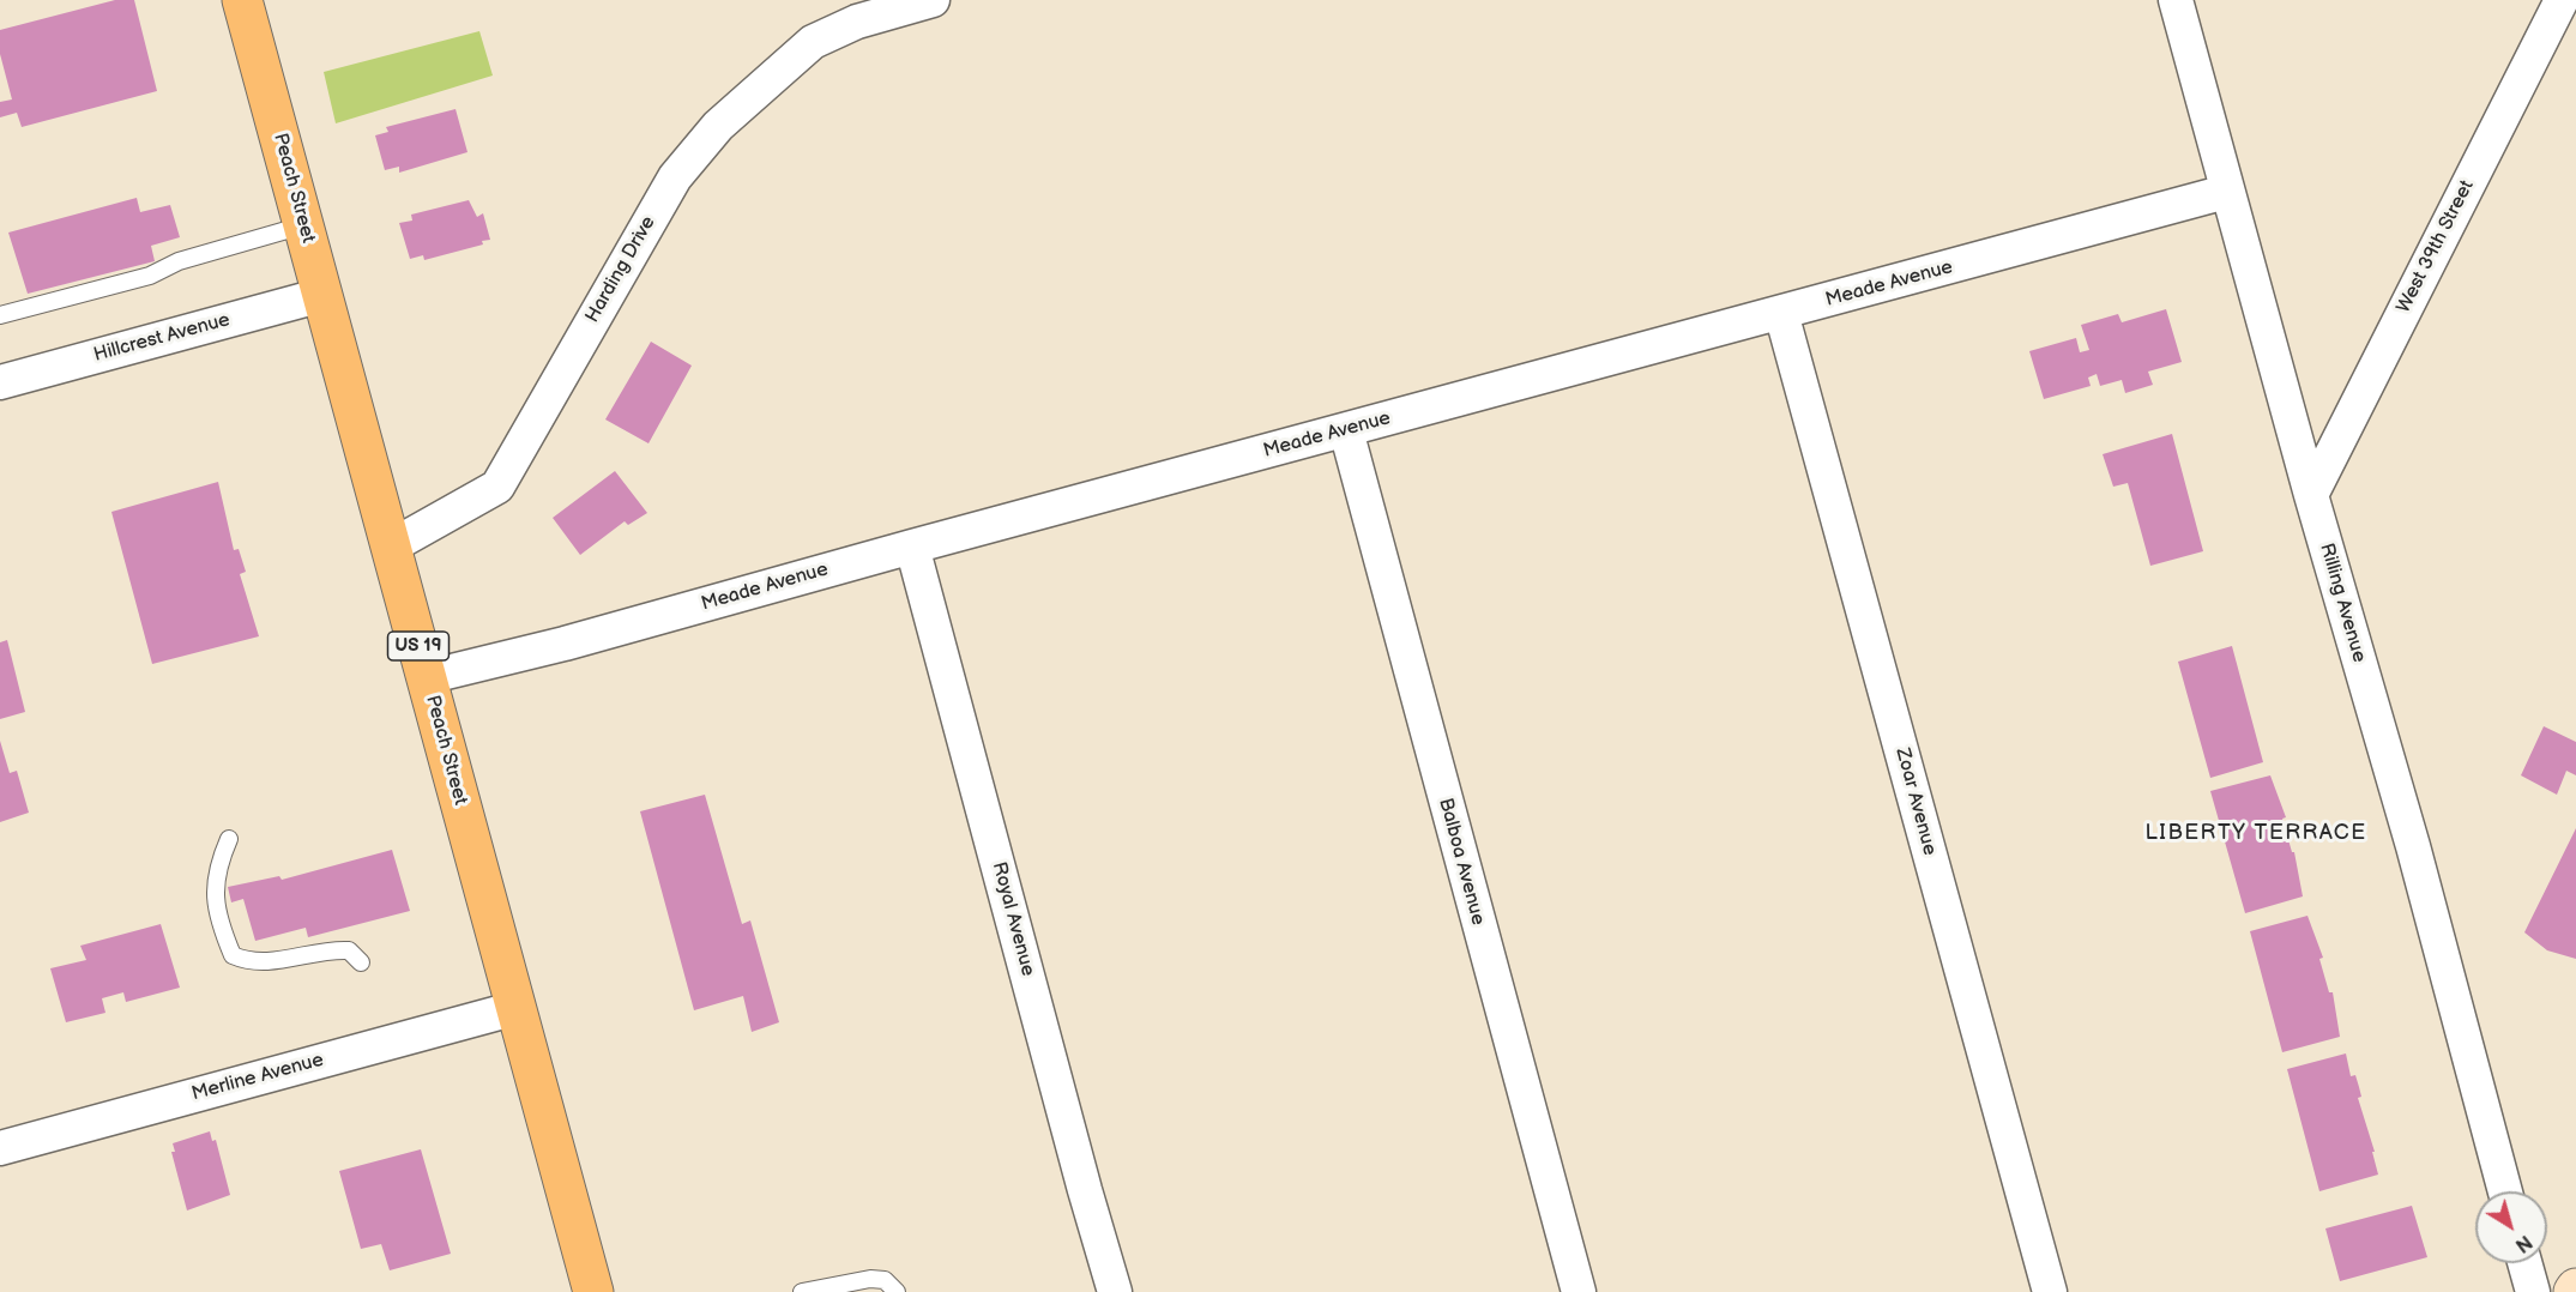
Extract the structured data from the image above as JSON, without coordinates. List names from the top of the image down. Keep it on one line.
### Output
{"streets":{"main road":["Peach Street","US 19"],"street":["West 39th Street","Harding Drive","Meade Avenue","Hillcrest Avenue","Rilling Avenue","Zoar Avenue","Balboa Avenue","Royal Avenue","Merline Avenue"]},"crossings":[["Peach Street","Harding Drive"],["Peach Street","Meade Avenue"],["Peach Street","Hillcrest Avenue"],["Peach Street","Merline Avenue"],["West 39th Street","Rilling Avenue"],["Meade Avenue","Rilling Avenue"],["Meade Avenue","Zoar Avenue"],["Meade Avenue","Balboa Avenue"],["Meade Avenue","Royal Avenue"]],"districts":["LIBERTY TERRACE"],"north":"bottom right"}
